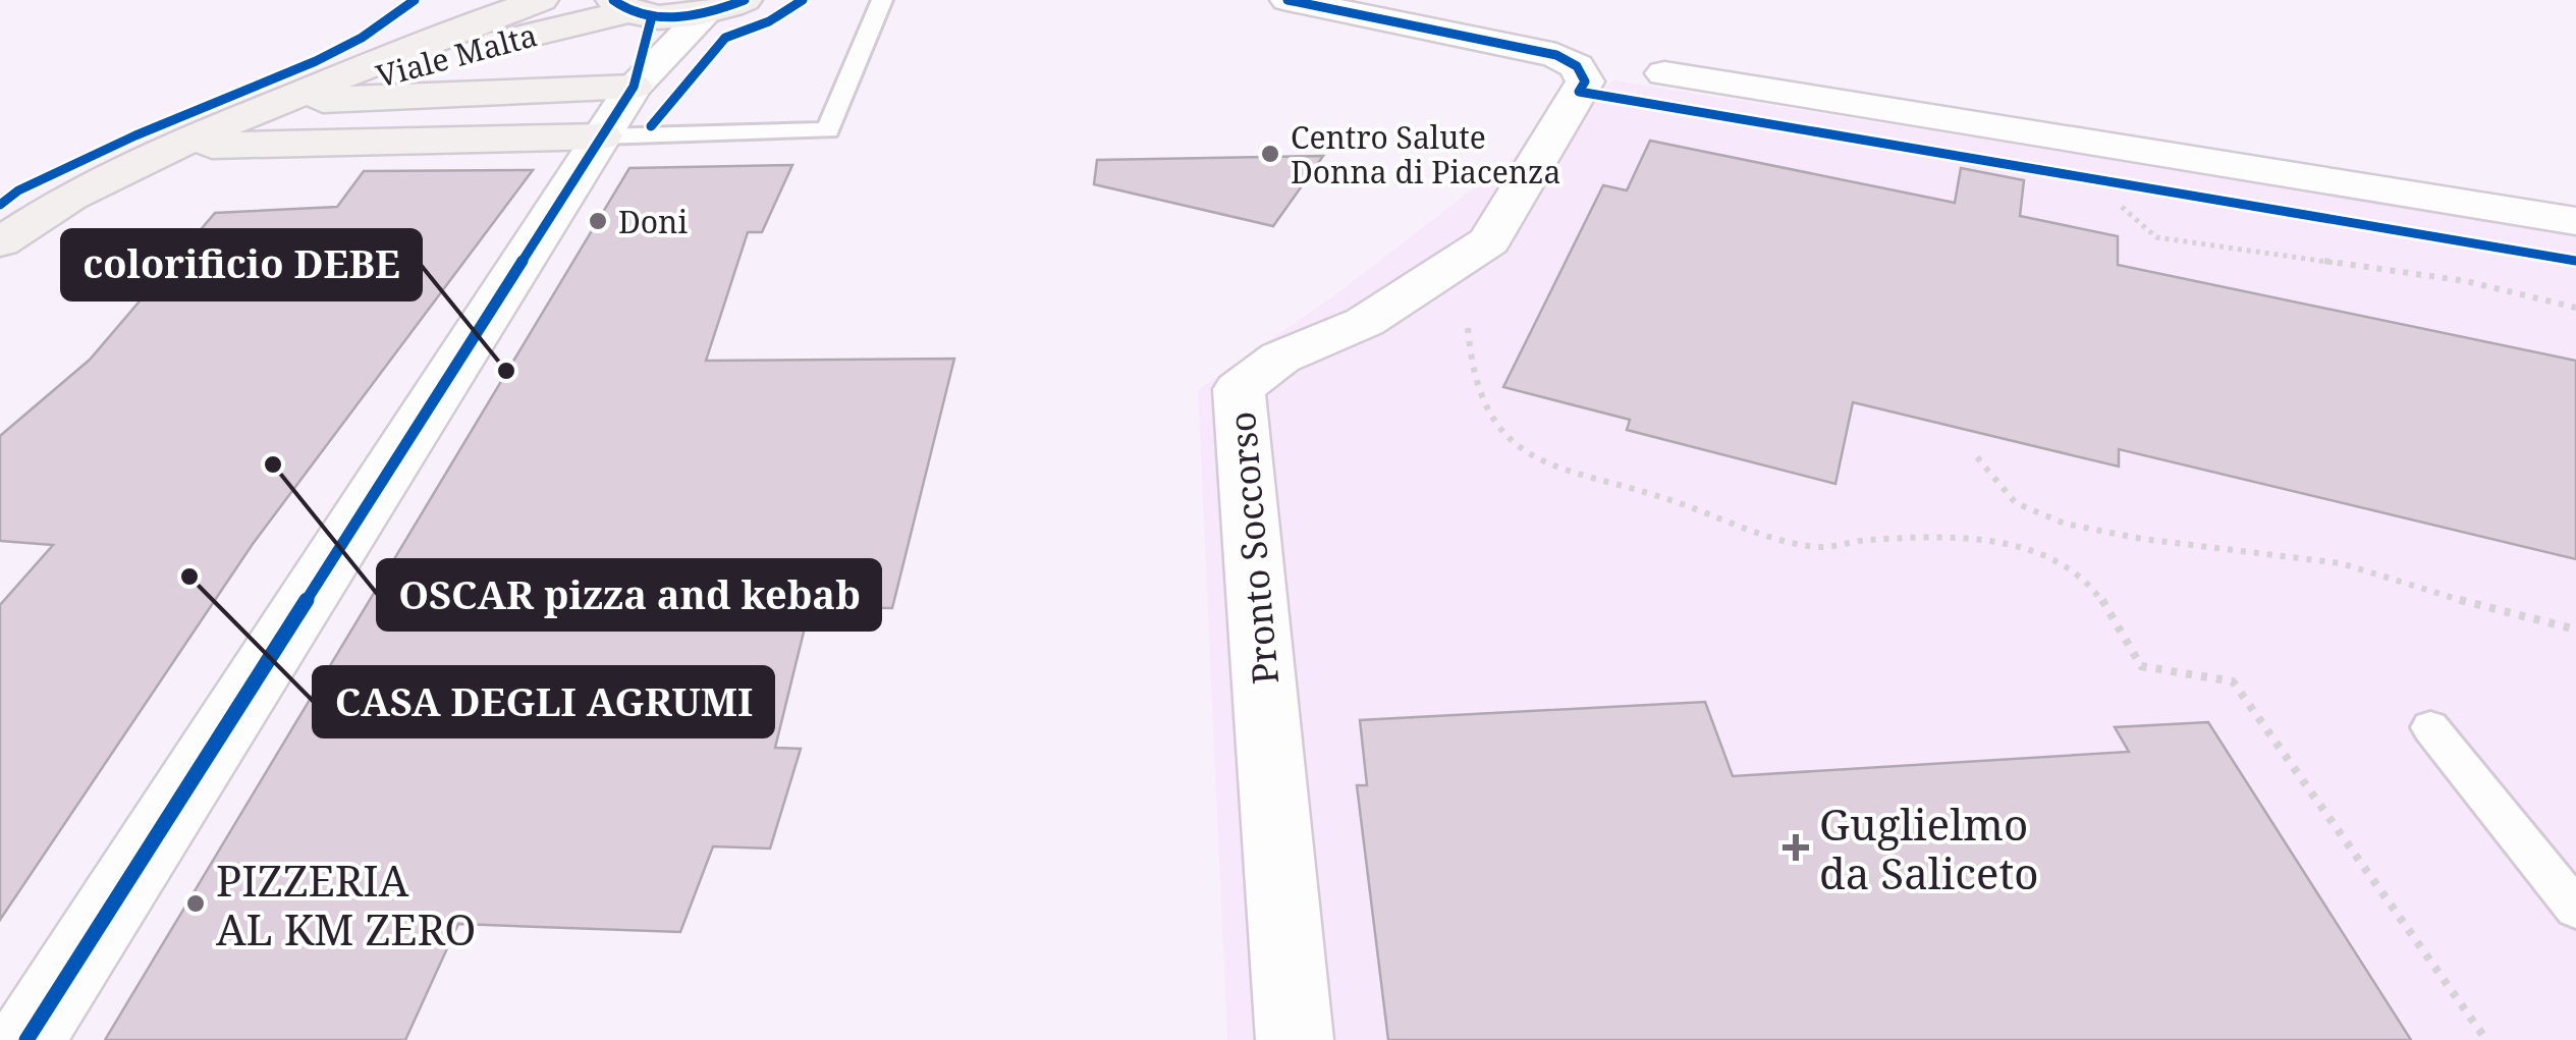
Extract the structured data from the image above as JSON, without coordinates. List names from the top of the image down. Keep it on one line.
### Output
{"streets":{"street":["Viale Malta","Pronto Soccorso"]},"places":{"other":["Centro Salute Donna di Piacenza","Doni","colorificio DEBE","OSCAR pizza and kebab","CASA DEGLI AGRUMI","PIZZERIA AL KM ZERO"],"health":["Guglielmo da Saliceto"]}}
